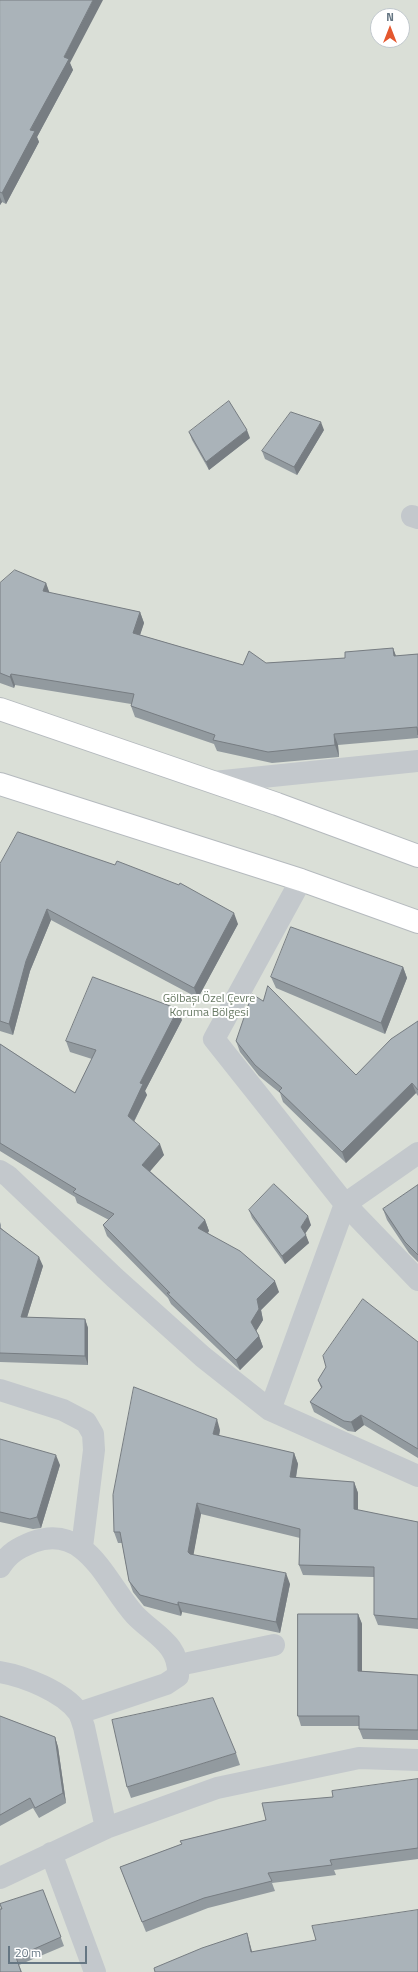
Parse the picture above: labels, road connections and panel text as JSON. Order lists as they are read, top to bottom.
{
  "parks": ["Gölbaşı Özel Çevre Koruma Bölgesi"],
  "scale_bar": "20 m",
  "north": "top"
}
